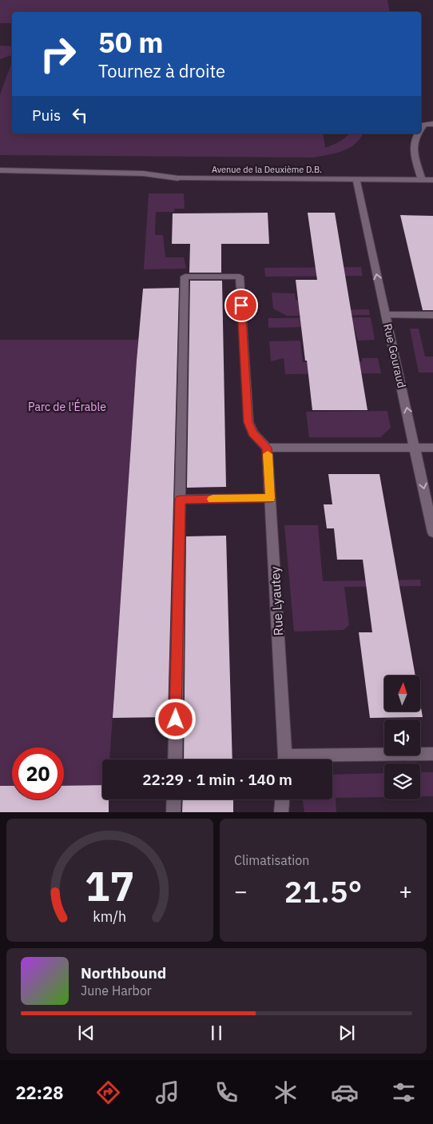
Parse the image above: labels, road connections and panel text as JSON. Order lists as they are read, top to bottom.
{
  "streets": {
    "street": ["Avenue de la Deuxième D.B.", "Rue Gouraud", "Rue Lyautey"]
  },
  "crossings": [
    ["Avenue de la Deuxième D.B.", "Rue Gouraud"]
  ],
  "parks": ["Parc de l'Érable"],
  "north": "top",
  "page": {
    "turn": ["50 m", "Tournez à droite"],
    "then": "Puis",
    "limit": "20",
    "trip": "22:29 · 1 min · 140 m",
    "tile": "Climatisation",
    "heat": ["−", "21.5°", "+"],
    "song": ["Northbound", "June Harbor"],
    "tabs": "22:28",
    "gauge": ["17", "km/h"]
  }
}
